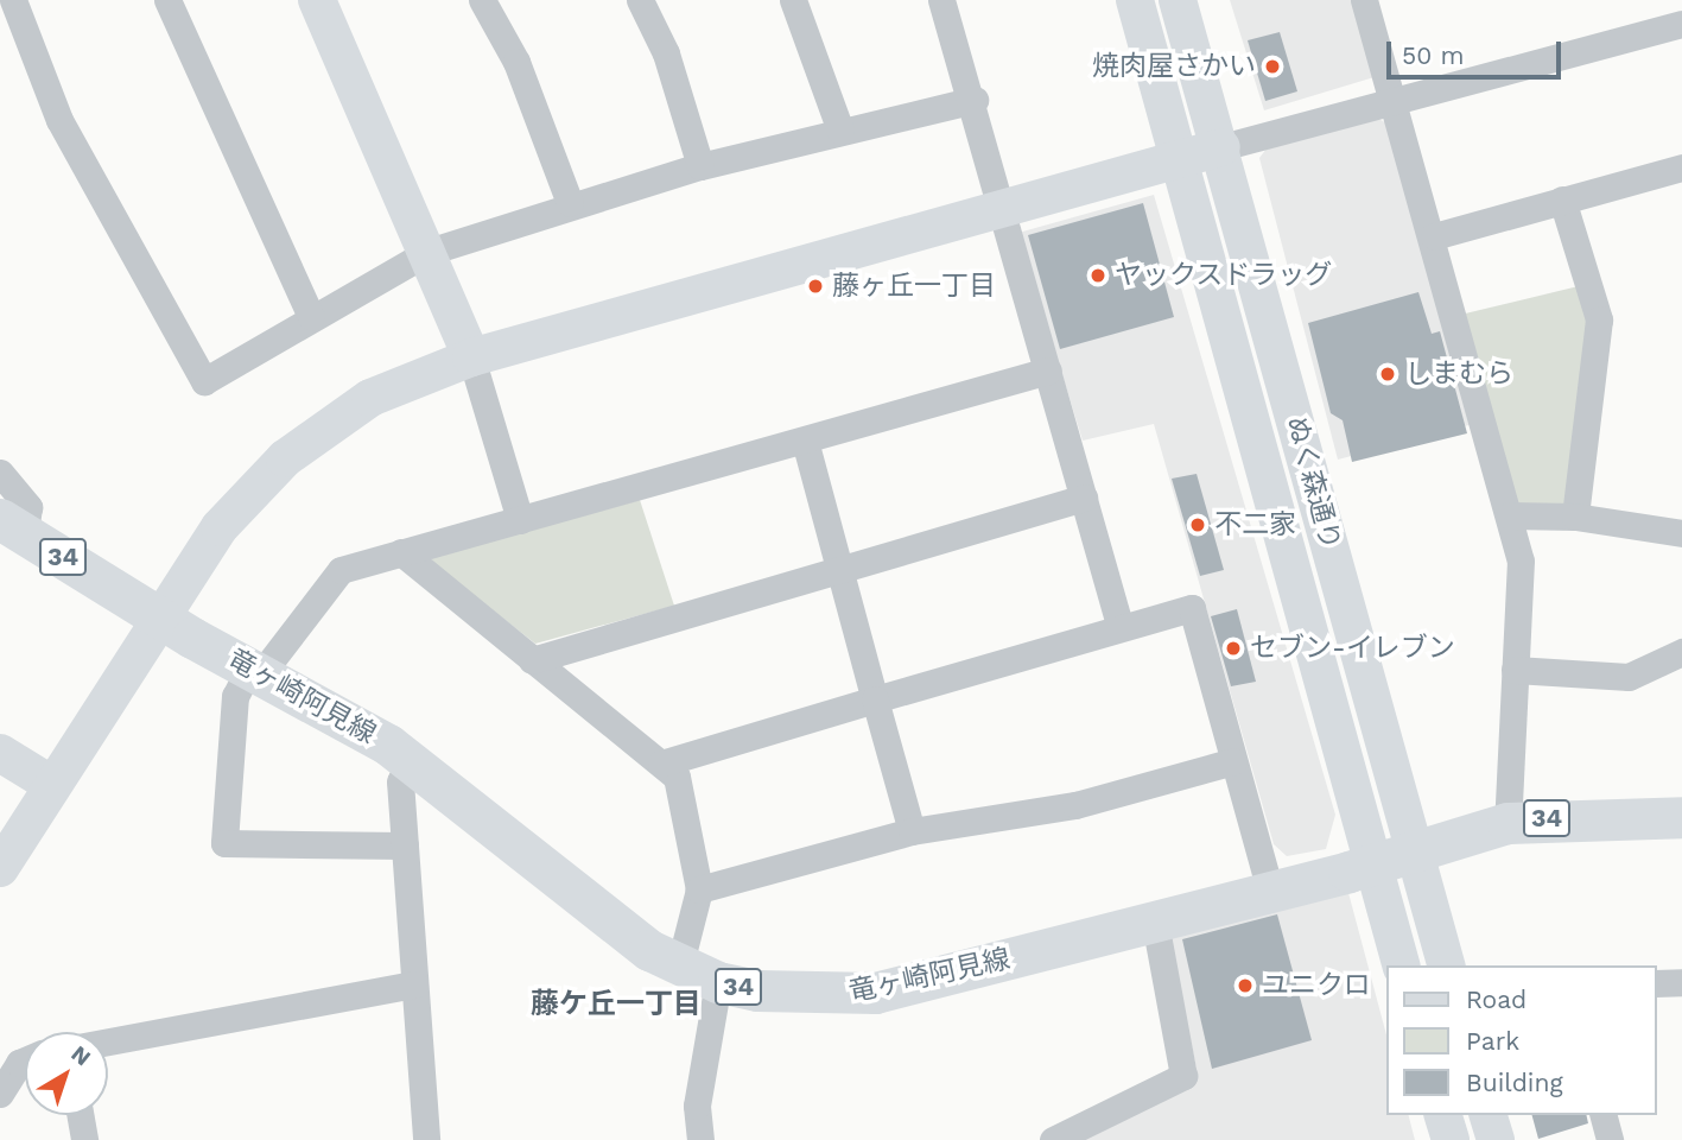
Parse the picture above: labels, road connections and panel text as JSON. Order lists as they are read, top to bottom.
{
  "streets": {
    "main road": ["ぬく森通り", "34", "竜ヶ崎阿見線"]
  },
  "crossings": [
    ["ぬく森通り", "竜ヶ崎阿見線"]
  ],
  "districts": ["藤ケ丘一丁目"],
  "places": [
    "焼肉屋さかい",
    "ヤックスドラッグ",
    "藤ヶ丘一丁目",
    "しまむら",
    "不二家",
    "セブン-イレブン",
    "ユニクロ"
  ],
  "legend": ["Road", "Park", "Building"],
  "scale_bar": "50 m",
  "north": "top right"
}
